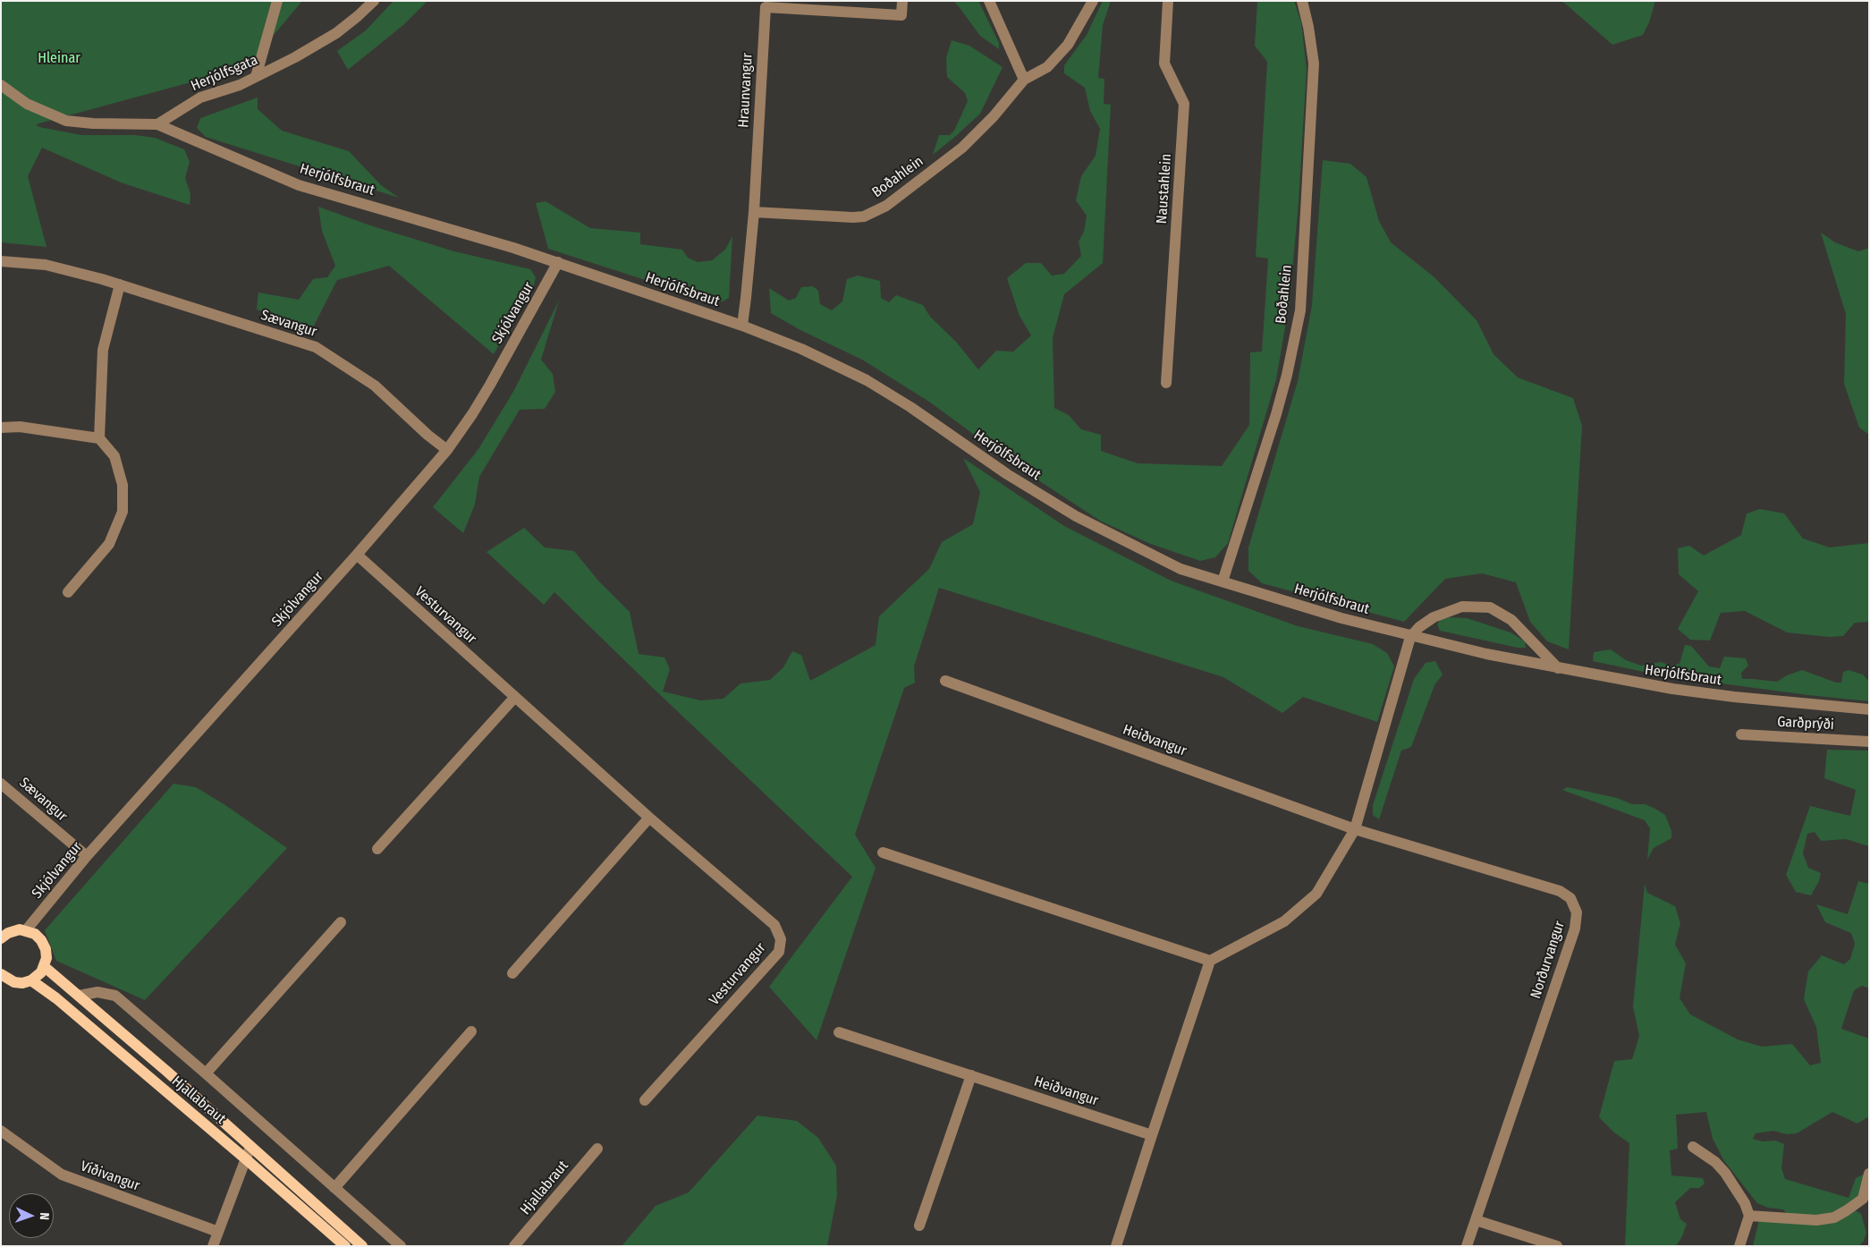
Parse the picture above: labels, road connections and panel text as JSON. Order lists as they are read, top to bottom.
{
  "streets": {
    "main road": ["Hjallabraut"],
    "street": [
      "Herjólfsgata",
      "Hraunvangur",
      "Boðahlein",
      "Herjólfsbraut",
      "Naustahlein",
      "Skjólvangur",
      "Sævangur",
      "Vesturvangur",
      "Garðprýði",
      "Heiðvangur",
      "Norðurvangur",
      "Víðivangur"
    ]
  },
  "crossings": [
    ["Herjólfsgata", "Herjólfsbraut"],
    ["Hraunvangur", "Boðahlein"],
    ["Hraunvangur", "Herjólfsbraut"],
    ["Boðahlein", "Herjólfsbraut"],
    ["Herjólfsbraut", "Skjólvangur"],
    ["Skjólvangur", "Sævangur"],
    ["Skjólvangur", "Vesturvangur"],
    ["Heiðvangur", "Norðurvangur"]
  ],
  "parks": ["Hleinar"],
  "north": "right"
}
